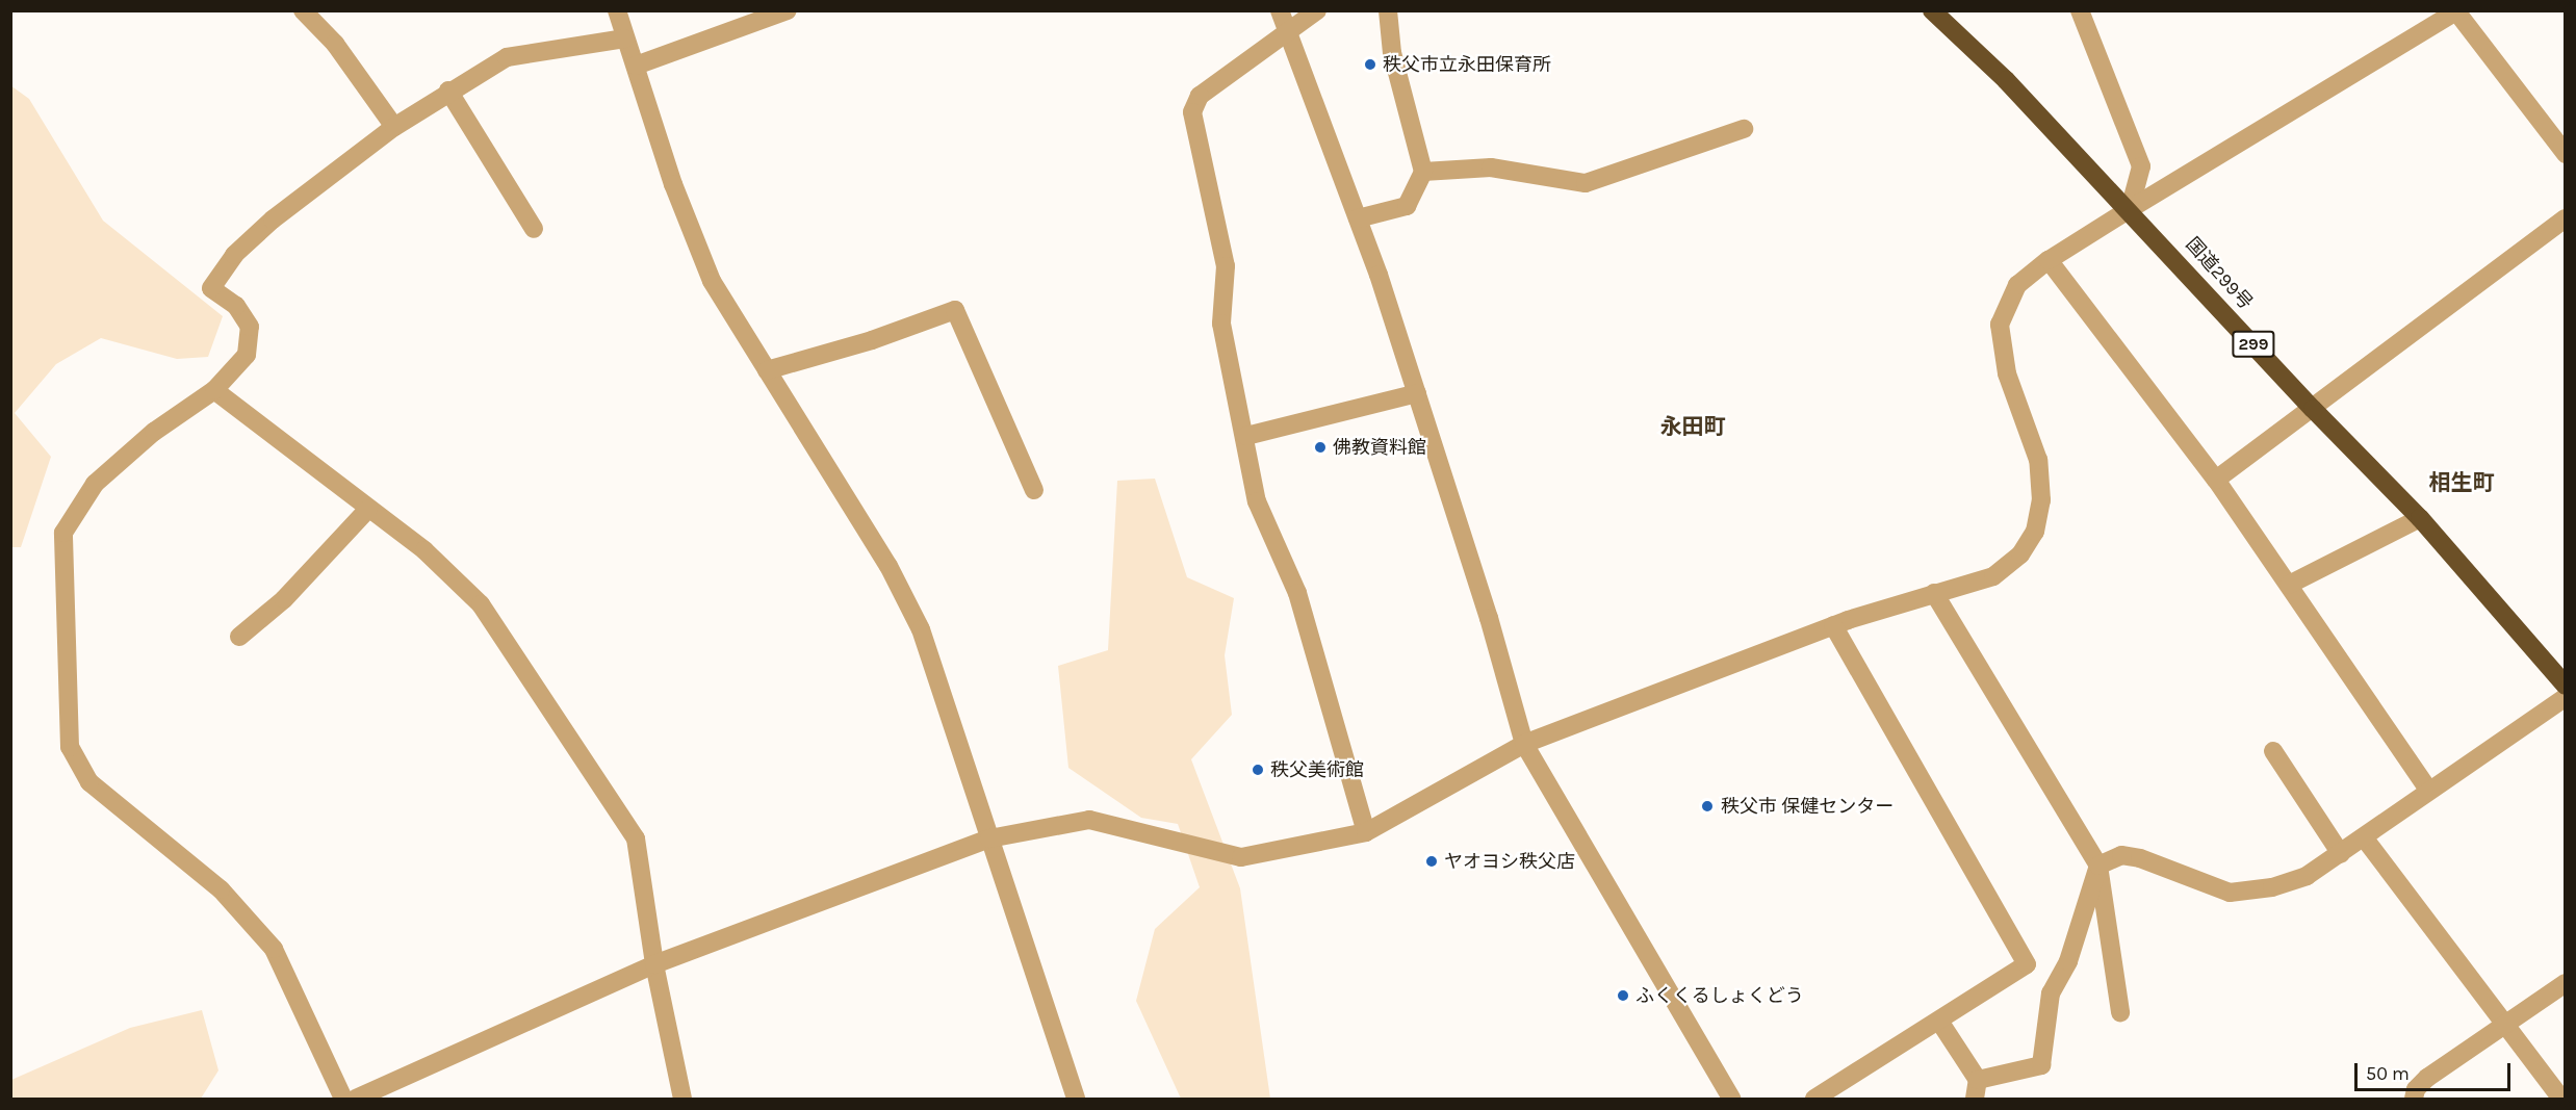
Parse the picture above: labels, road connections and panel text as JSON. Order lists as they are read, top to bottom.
{
  "streets": {
    "highway": ["国道299号", "299"]
  },
  "districts": ["永田町", "相生町"],
  "places": [
    "秩父市立永田保育所",
    "佛教資料館",
    "秩父美術館",
    "秩父市 保健センター",
    "ヤオヨシ秩父店",
    "ふくくるしょくどう"
  ],
  "scale_bar": "50 m"
}
